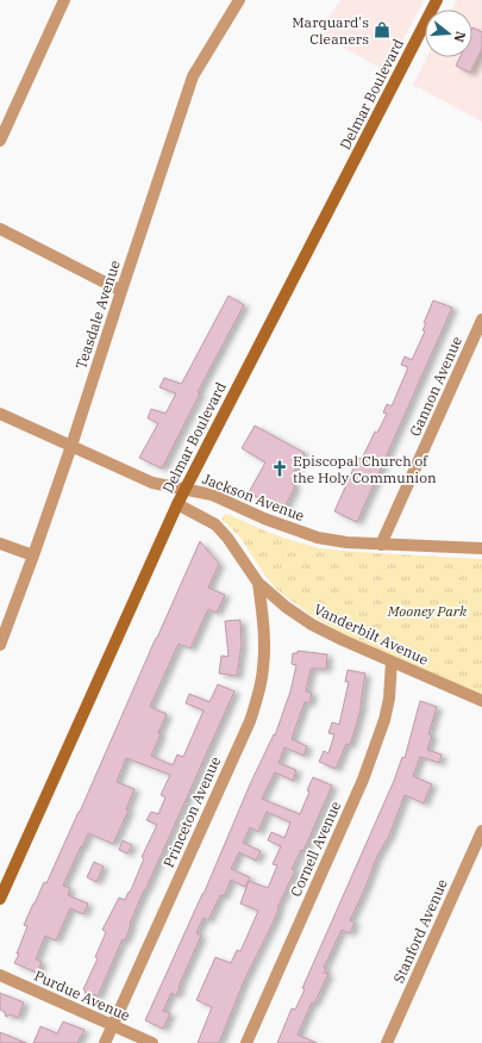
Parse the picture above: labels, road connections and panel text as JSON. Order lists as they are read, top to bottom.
{
  "streets": {
    "main road": ["Delmar Boulevard"],
    "street": [
      "Teasdale Avenue",
      "Gannon Avenue",
      "Jackson Avenue",
      "Vanderbilt Avenue",
      "Princeton Avenue",
      "Cornell Avenue",
      "Stanford Avenue",
      "Purdue Avenue"
    ]
  },
  "crossings": [
    ["Delmar Boulevard", "Jackson Avenue"],
    ["Delmar Boulevard", "Vanderbilt Avenue"],
    ["Teasdale Avenue", "Jackson Avenue"],
    ["Gannon Avenue", "Jackson Avenue"],
    ["Vanderbilt Avenue", "Princeton Avenue"],
    ["Vanderbilt Avenue", "Cornell Avenue"],
    ["Princeton Avenue", "Purdue Avenue"]
  ],
  "parks": ["Mooney Park"],
  "places": {
    "shop": ["Marquard's Cleaners"],
    "church": ["Episcopal Church of the Holy Communion"]
  },
  "north": "right"
}
